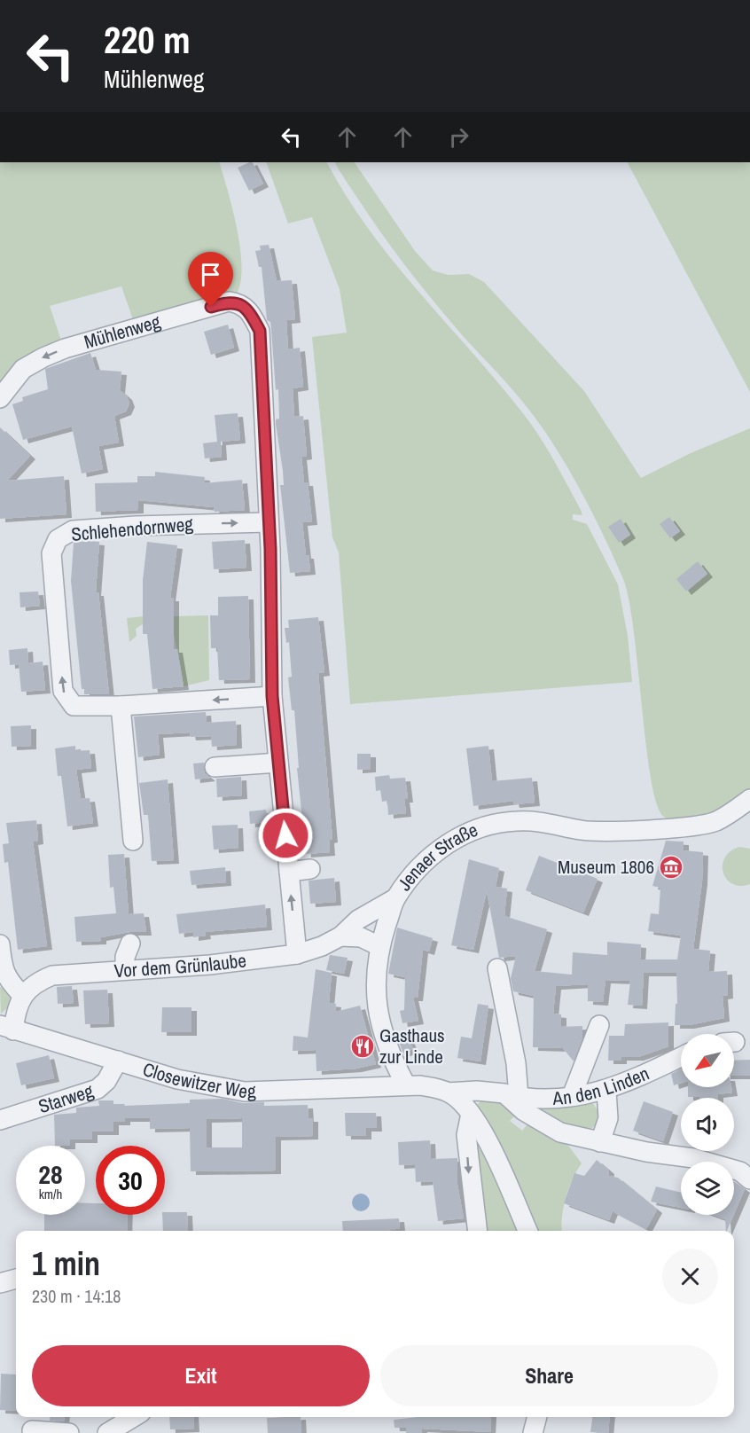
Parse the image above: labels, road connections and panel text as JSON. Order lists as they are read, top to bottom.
{
  "streets": {
    "street": [
      "Mühlenweg",
      "Schlehendornweg",
      "Jenaer Straße",
      "Vor dem Grünlaube",
      "Closewitzer Weg",
      "An den Linden",
      "Starweg"
    ]
  },
  "crossings": [
    ["Mühlenweg", "Schlehendornweg"],
    ["Mühlenweg", "Vor dem Grünlaube"],
    ["Jenaer Straße", "Vor dem Grünlaube"],
    ["Jenaer Straße", "Closewitzer Weg"],
    ["Closewitzer Weg", "Starweg"]
  ],
  "places": {
    "museum": ["Museum 1806"],
    "restaurant": ["Gasthaus zur Linde"]
  },
  "north": "bottom left",
  "page": {
    "turn": ["220 m", "Mühlenweg"],
    "speed": "28 km/h",
    "limit": "30",
    "heading": ["1 min", "230 m · 14:18"],
    "buttons": ["Exit", "Share"]
  }
}
